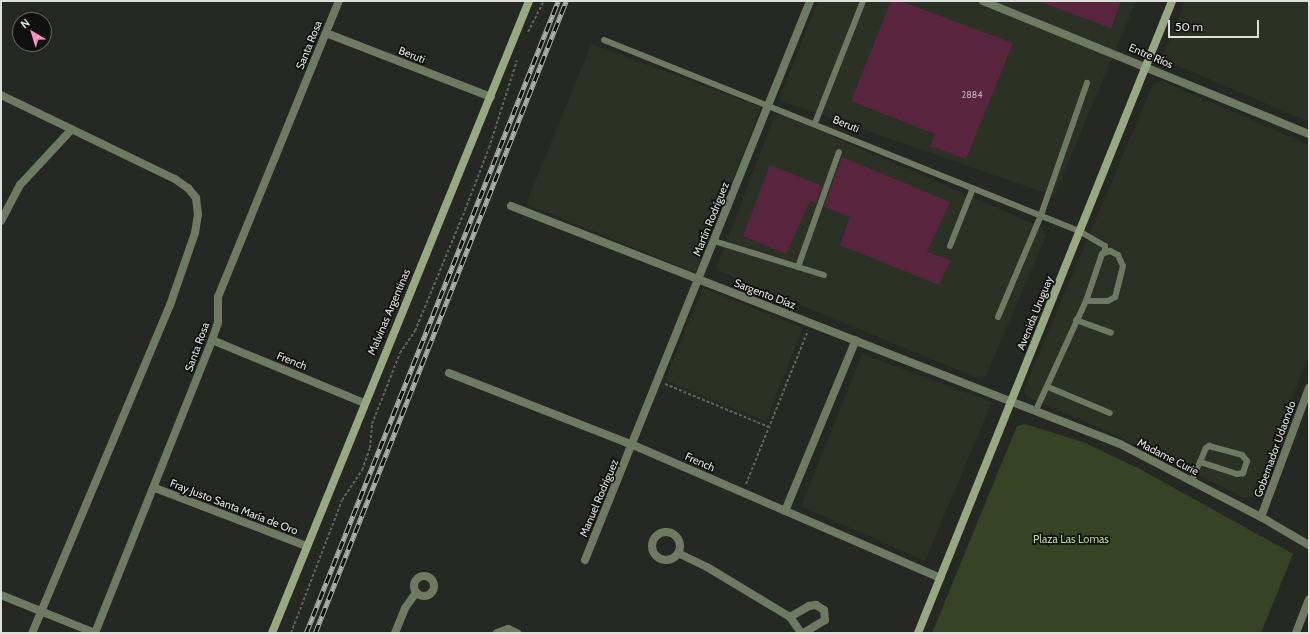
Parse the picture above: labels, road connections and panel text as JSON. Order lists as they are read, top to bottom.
{
  "streets": {
    "main road": ["Malvinas Argentinas", "Avenida Uruguay"],
    "street": [
      "Santa Rosa",
      "Beruti",
      "Entre Ríos",
      "Martín Rodríguez",
      "Sargento Díaz",
      "French",
      "Gobernador Udaondo",
      "Madame Curie",
      "Manuel Rodríguez",
      "Fray Justo Santa María de Oro"
    ]
  },
  "crossings": [
    ["Santa Rosa", "Beruti"],
    ["Santa Rosa", "French"],
    ["Santa Rosa", "Fray Justo Santa María de Oro"],
    ["Beruti", "Martín Rodríguez"],
    ["Beruti", "Malvinas Argentinas"],
    ["Beruti", "Avenida Uruguay"],
    ["Entre Ríos", "Avenida Uruguay"],
    ["Martín Rodríguez", "Sargento Díaz"],
    ["Martín Rodríguez", "French"],
    ["Martín Rodríguez", "Manuel Rodríguez"],
    ["Sargento Díaz", "Avenida Uruguay"],
    ["Sargento Díaz", "Madame Curie"],
    ["Malvinas Argentinas", "French"],
    ["Malvinas Argentinas", "Fray Justo Santa María de Oro"],
    ["Avenida Uruguay", "French"],
    ["Avenida Uruguay", "Madame Curie"],
    ["French", "Manuel Rodríguez"],
    ["Gobernador Udaondo", "Madame Curie"]
  ],
  "parks": ["Plaza Las Lomas"],
  "house_numbers": ["2884"],
  "scale_bar": "50 m",
  "north": "top left"
}
